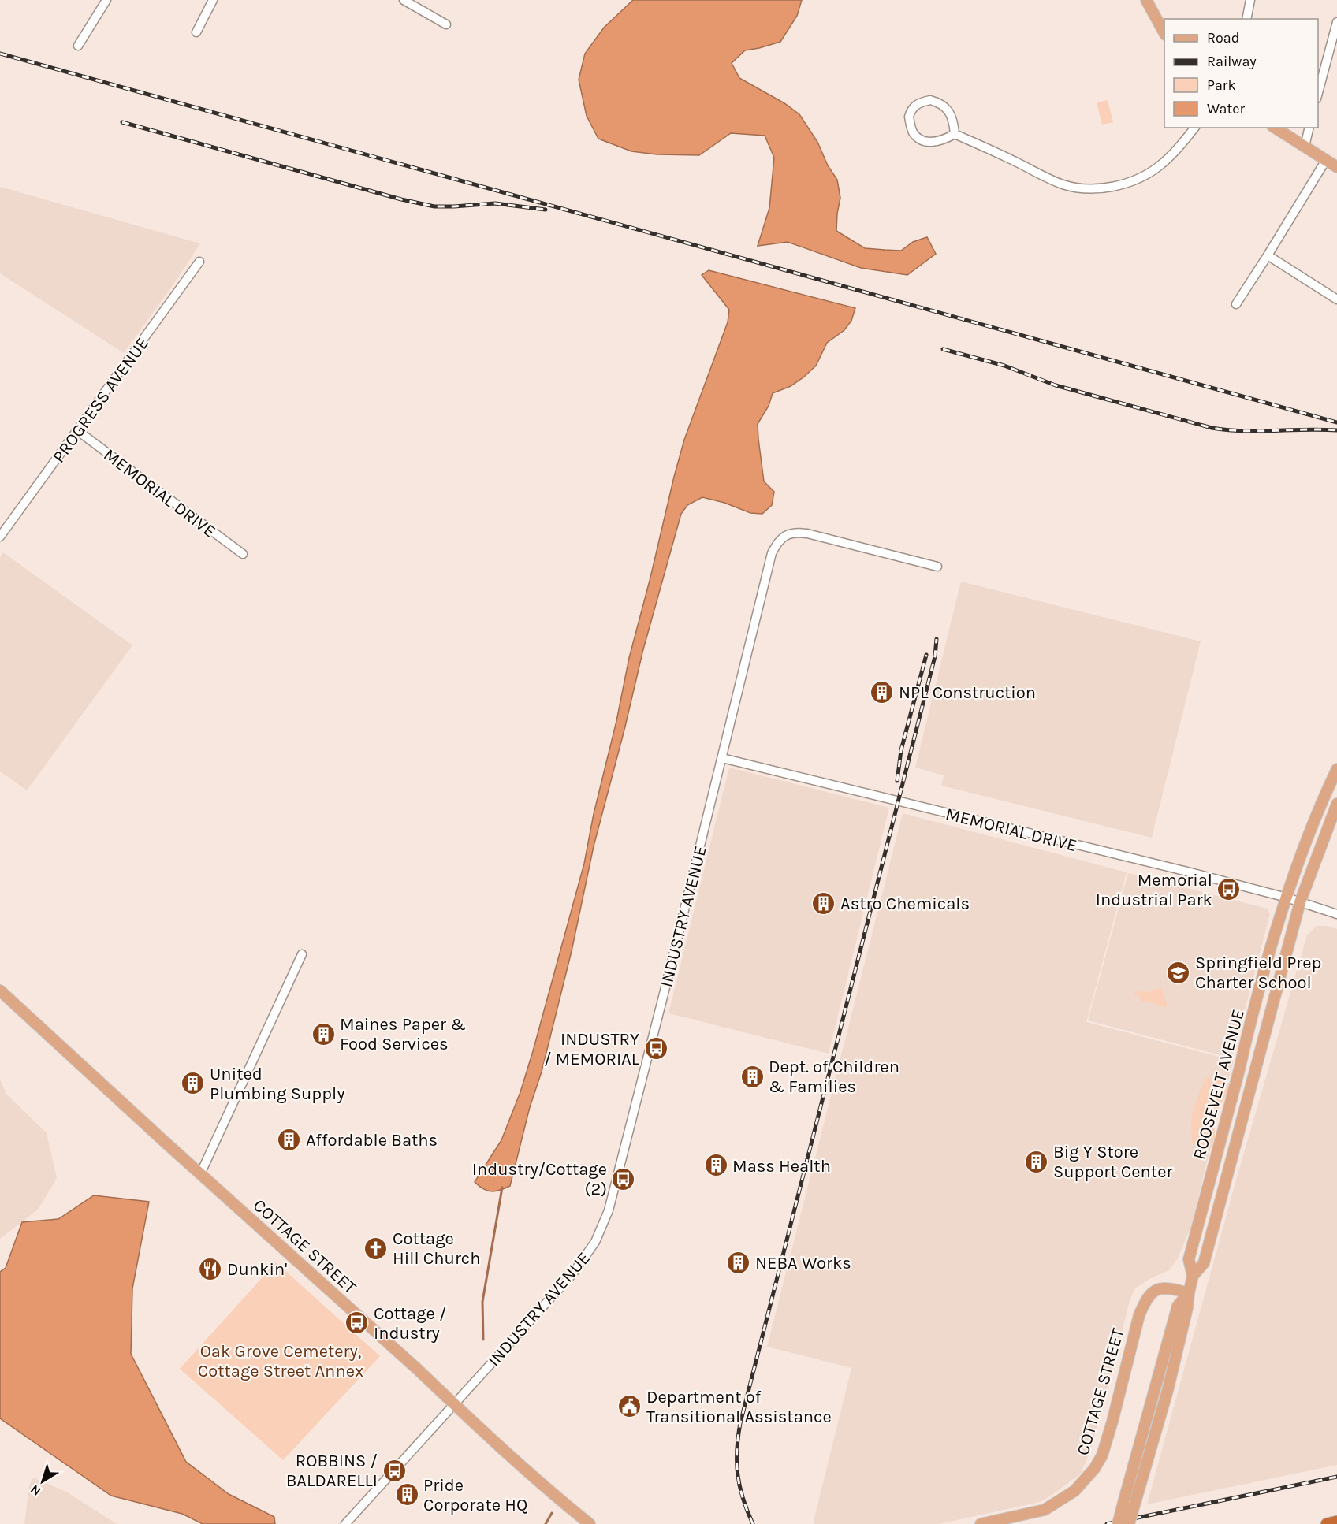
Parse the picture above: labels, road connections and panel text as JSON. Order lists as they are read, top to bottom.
{
  "streets": {
    "main road": ["ROOSEVELT AVENUE", "COTTAGE STREET"],
    "street": ["PROGRESS AVENUE", "MEMORIAL DRIVE", "INDUSTRY AVENUE"]
  },
  "crossings": [
    ["PROGRESS AVENUE", "MEMORIAL DRIVE"],
    ["MEMORIAL DRIVE", "INDUSTRY AVENUE"],
    ["MEMORIAL DRIVE", "ROOSEVELT AVENUE"],
    ["INDUSTRY AVENUE", "COTTAGE STREET"],
    ["ROOSEVELT AVENUE", "COTTAGE STREET"]
  ],
  "parks": ["Oak Grove Cemetery, Cottage Street Annex"],
  "places": {
    "building": [
      "NPL Construction",
      "Astro Chemicals",
      "Maines Paper & Food Services",
      "Dept. of Children & Families",
      "United Plumbing Supply",
      "Affordable Baths",
      "Big Y Store Support Center",
      "Mass Health",
      "NEBA Works",
      "Pride Corporate HQ"
    ],
    "bus stop": [
      "Memorial Industrial Park",
      "INDUSTRY / MEMORIAL",
      "Industry/Cottage (2)",
      "Cottage / Industry",
      "ROBBINS / BALDARELLI"
    ],
    "school or university": ["Springfield Prep Charter School"],
    "church": ["Cottage Hill Church"],
    "restaurant": ["Dunkin'"],
    "public building": ["Department of Transitional Assistance"]
  },
  "legend": [
    "Road",
    "Railway",
    "Park",
    "Water"
  ],
  "north": "bottom left"
}
